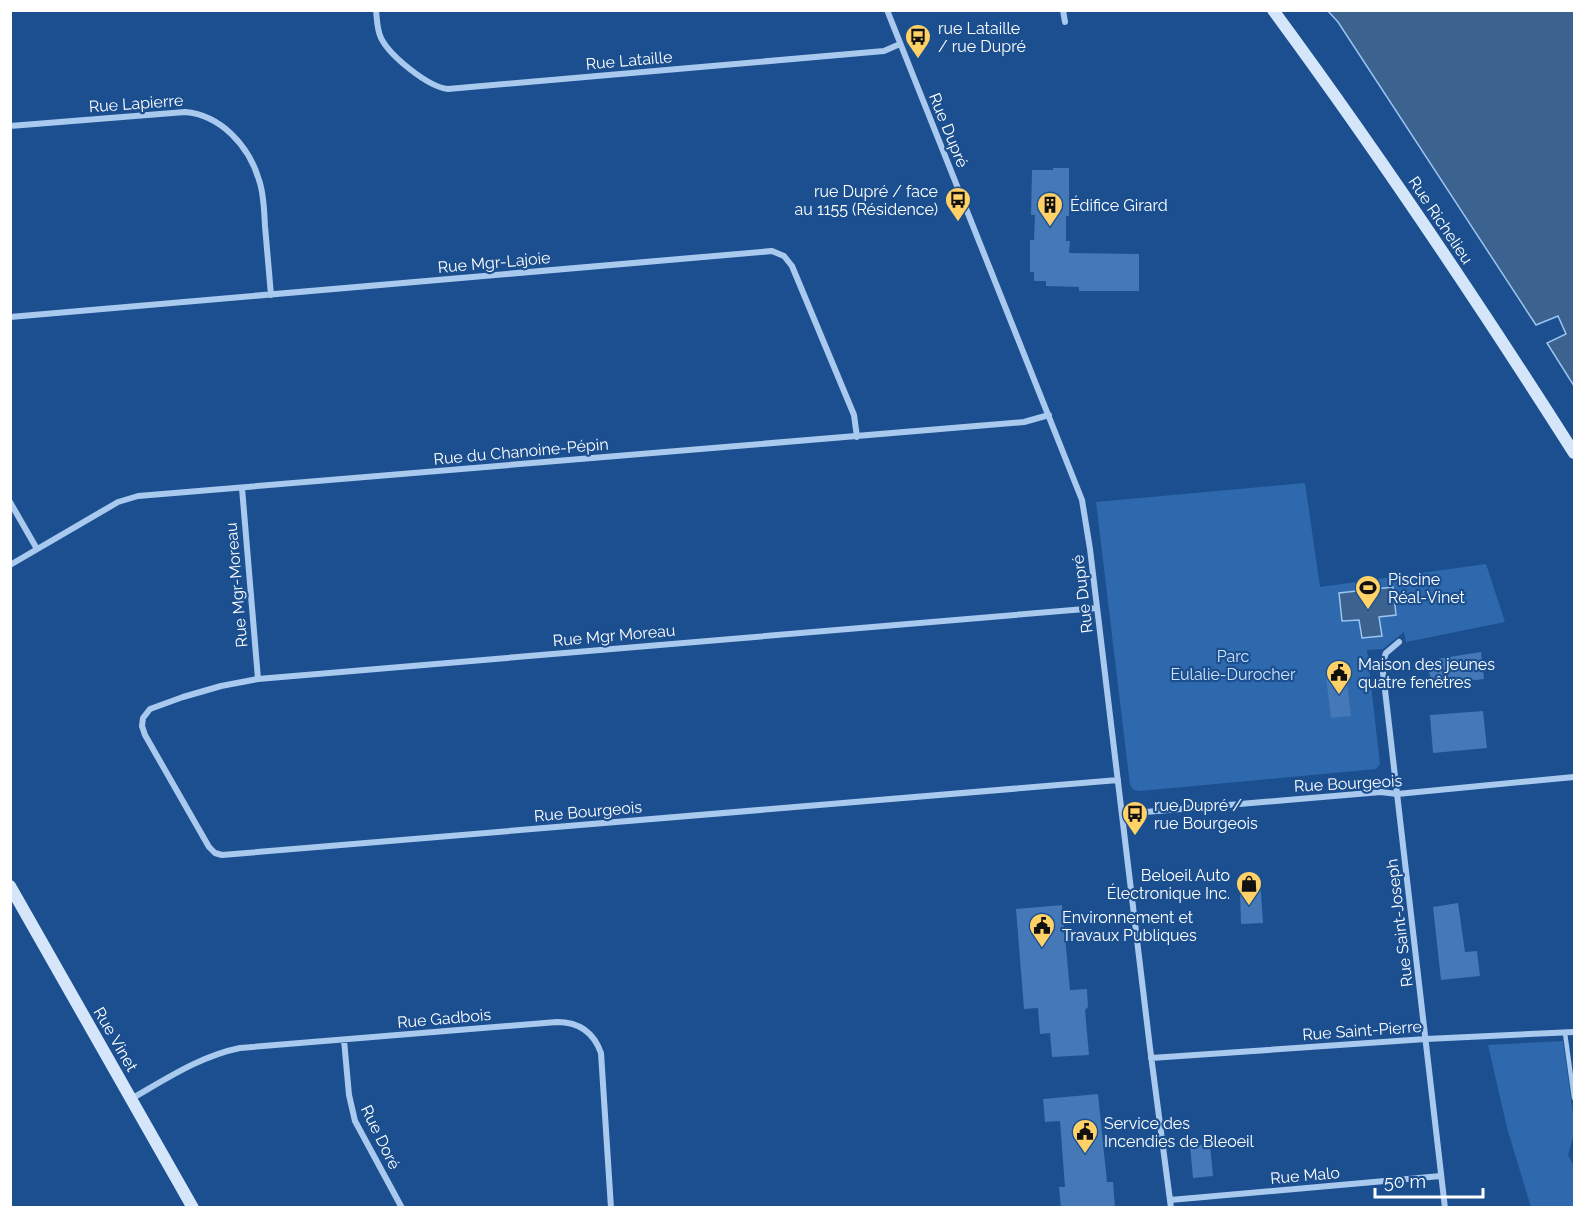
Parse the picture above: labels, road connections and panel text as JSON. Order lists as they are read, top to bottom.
{
  "streets": {
    "main road": ["Rue Richelieu", "Rue Vinet"],
    "street": [
      "Rue Lataille",
      "Rue Lapierre",
      "Rue Dupré",
      "Rue Mgr-Lajoie",
      "Rue du Chanoine-Pépin",
      "Rue Mgr-Moreau",
      "Rue Mgr Moreau",
      "Rue Bourgeois",
      "Rue Saint-Joseph",
      "Rue Gadbois",
      "Rue Saint-Pierre",
      "Rue Doré",
      "Rue Malo"
    ]
  },
  "crossings": [
    ["Rue Lataille", "Rue Dupré"],
    ["Rue Lapierre", "Rue Mgr-Lajoie"],
    ["Rue Dupré", "Rue du Chanoine-Pépin"],
    ["Rue Dupré", "Rue Mgr Moreau"],
    ["Rue Dupré", "Rue Bourgeois"],
    ["Rue Dupré", "Rue Saint-Pierre"],
    ["Rue Dupré", "Rue Malo"],
    ["Rue Mgr-Lajoie", "Rue du Chanoine-Pépin"],
    ["Rue du Chanoine-Pépin", "Rue Mgr-Moreau"],
    ["Rue Mgr-Moreau", "Rue Mgr Moreau"],
    ["Rue Mgr Moreau", "Rue Bourgeois"],
    ["Rue Bourgeois", "Rue Saint-Joseph"],
    ["Rue Saint-Joseph", "Rue Saint-Pierre"],
    ["Rue Saint-Joseph", "Rue Malo"],
    ["Rue Gadbois", "Rue Vinet"],
    ["Rue Gadbois", "Rue Doré"]
  ],
  "parks": ["Parc Eulalie-Durocher"],
  "places": {
    "bus stop": ["rue Lataille / rue Dupré", "rue Dupré / face au 1155 (Résidence)", "rue Dupré / rue Bourgeois"],
    "building": ["Édifice Girard"],
    "sports": ["Piscine Réal-Vinet"],
    "public building": ["Maison des jeunes quatre fenêtres", "Environnement et Travaux Publiques", "Service des Incendies de Bleoeil"],
    "shop": ["Beloeil Auto Électronique Inc."]
  },
  "scale_bar": "50 m"
}
